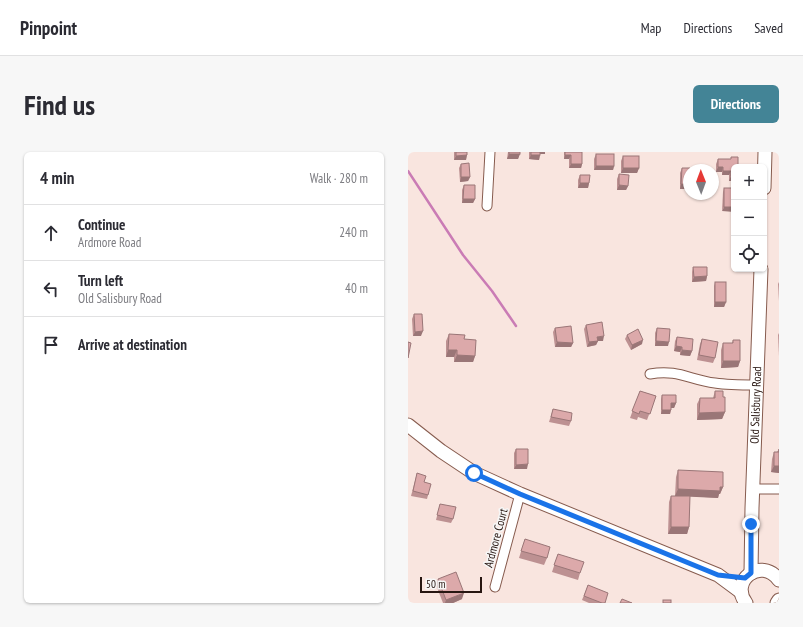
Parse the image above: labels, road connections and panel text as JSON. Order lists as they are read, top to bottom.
{
  "streets": {
    "main road": ["Old Salisbury Road"],
    "street": ["Ardmore Court"]
  },
  "scale_bar": "50 m",
  "north": "top",
  "page": {
    "header": "Pinpoint",
    "nav": ["Map", "Directions", "Saved"],
    "buttons": "Directions",
    "title": "Find us",
    "heading": ["4 min", "Walk · 280 m"],
    "map_buttons": ["+", "−"],
    "list": [
      ["Continue", "Ardmore Road", "240 m"],
      ["Turn left", "Old Salisbury Road", "40 m"],
      "Arrive at destination"
    ],
    "scale": "50 m"
  }
}
